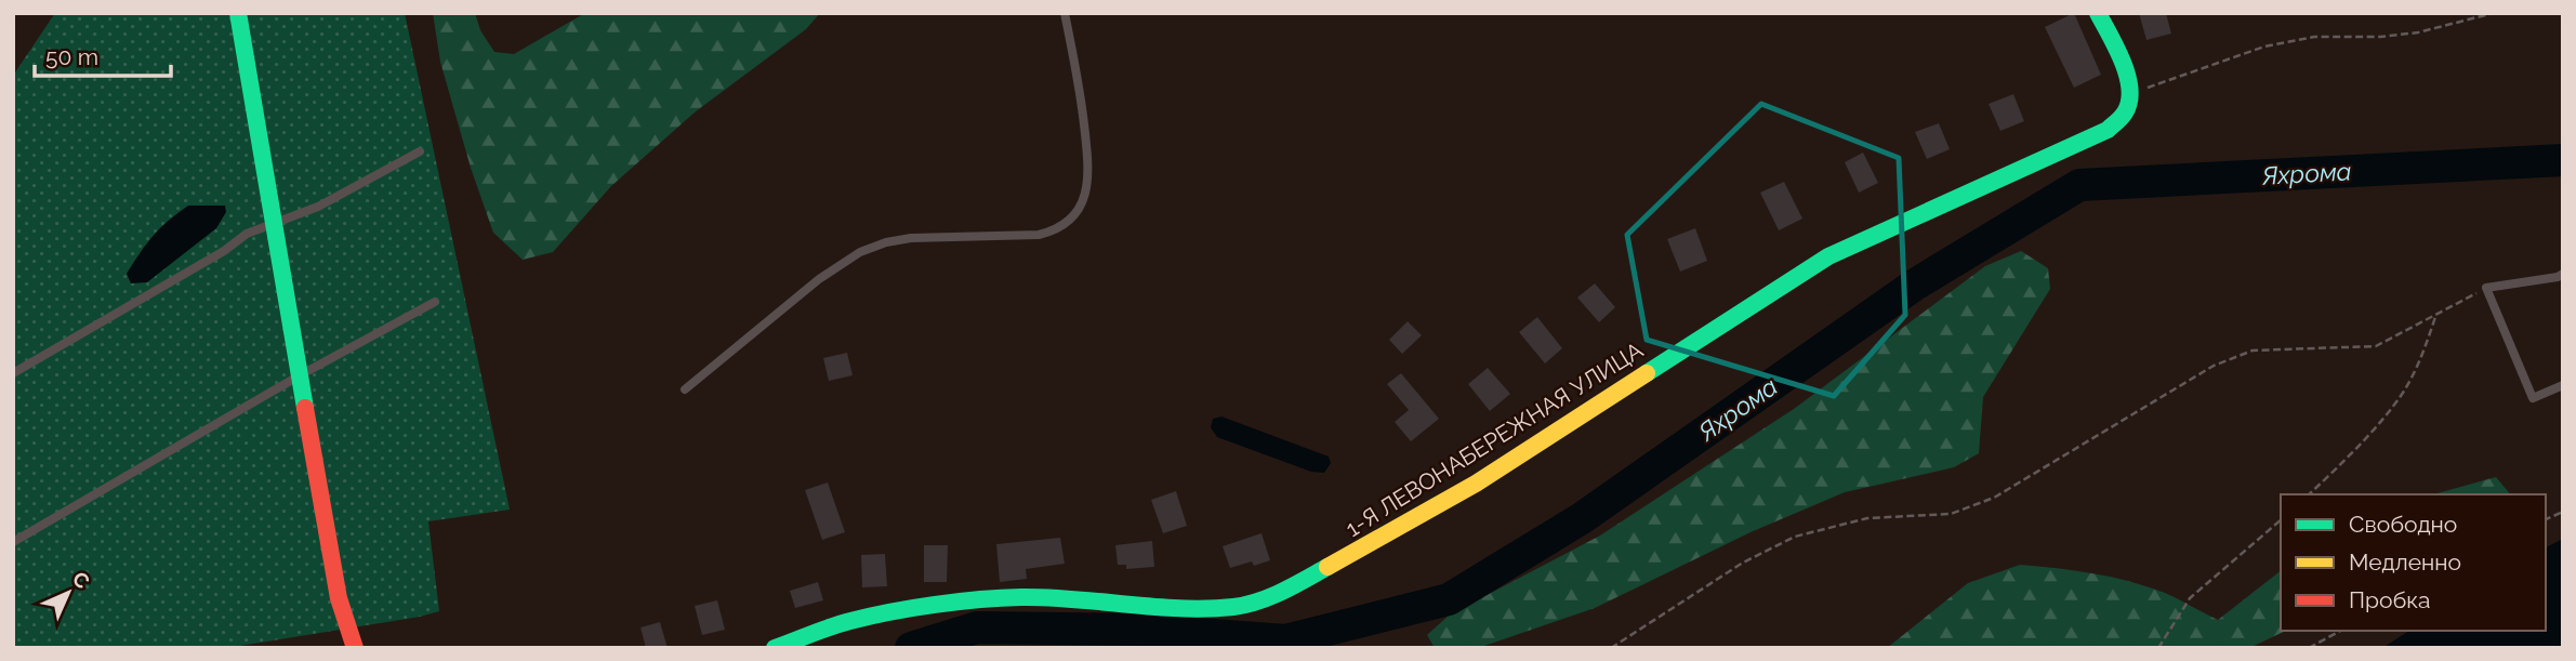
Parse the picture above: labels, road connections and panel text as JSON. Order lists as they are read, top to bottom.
{
  "streets": {
    "street": ["1-Я ЛЕВОНАБЕРЕЖНАЯ УЛИЦА"]
  },
  "water": ["Яхрома"],
  "legend": ["Свободно", "Медленно", "Пробка"],
  "scale_bar": "50 m",
  "north": "top right"
}
